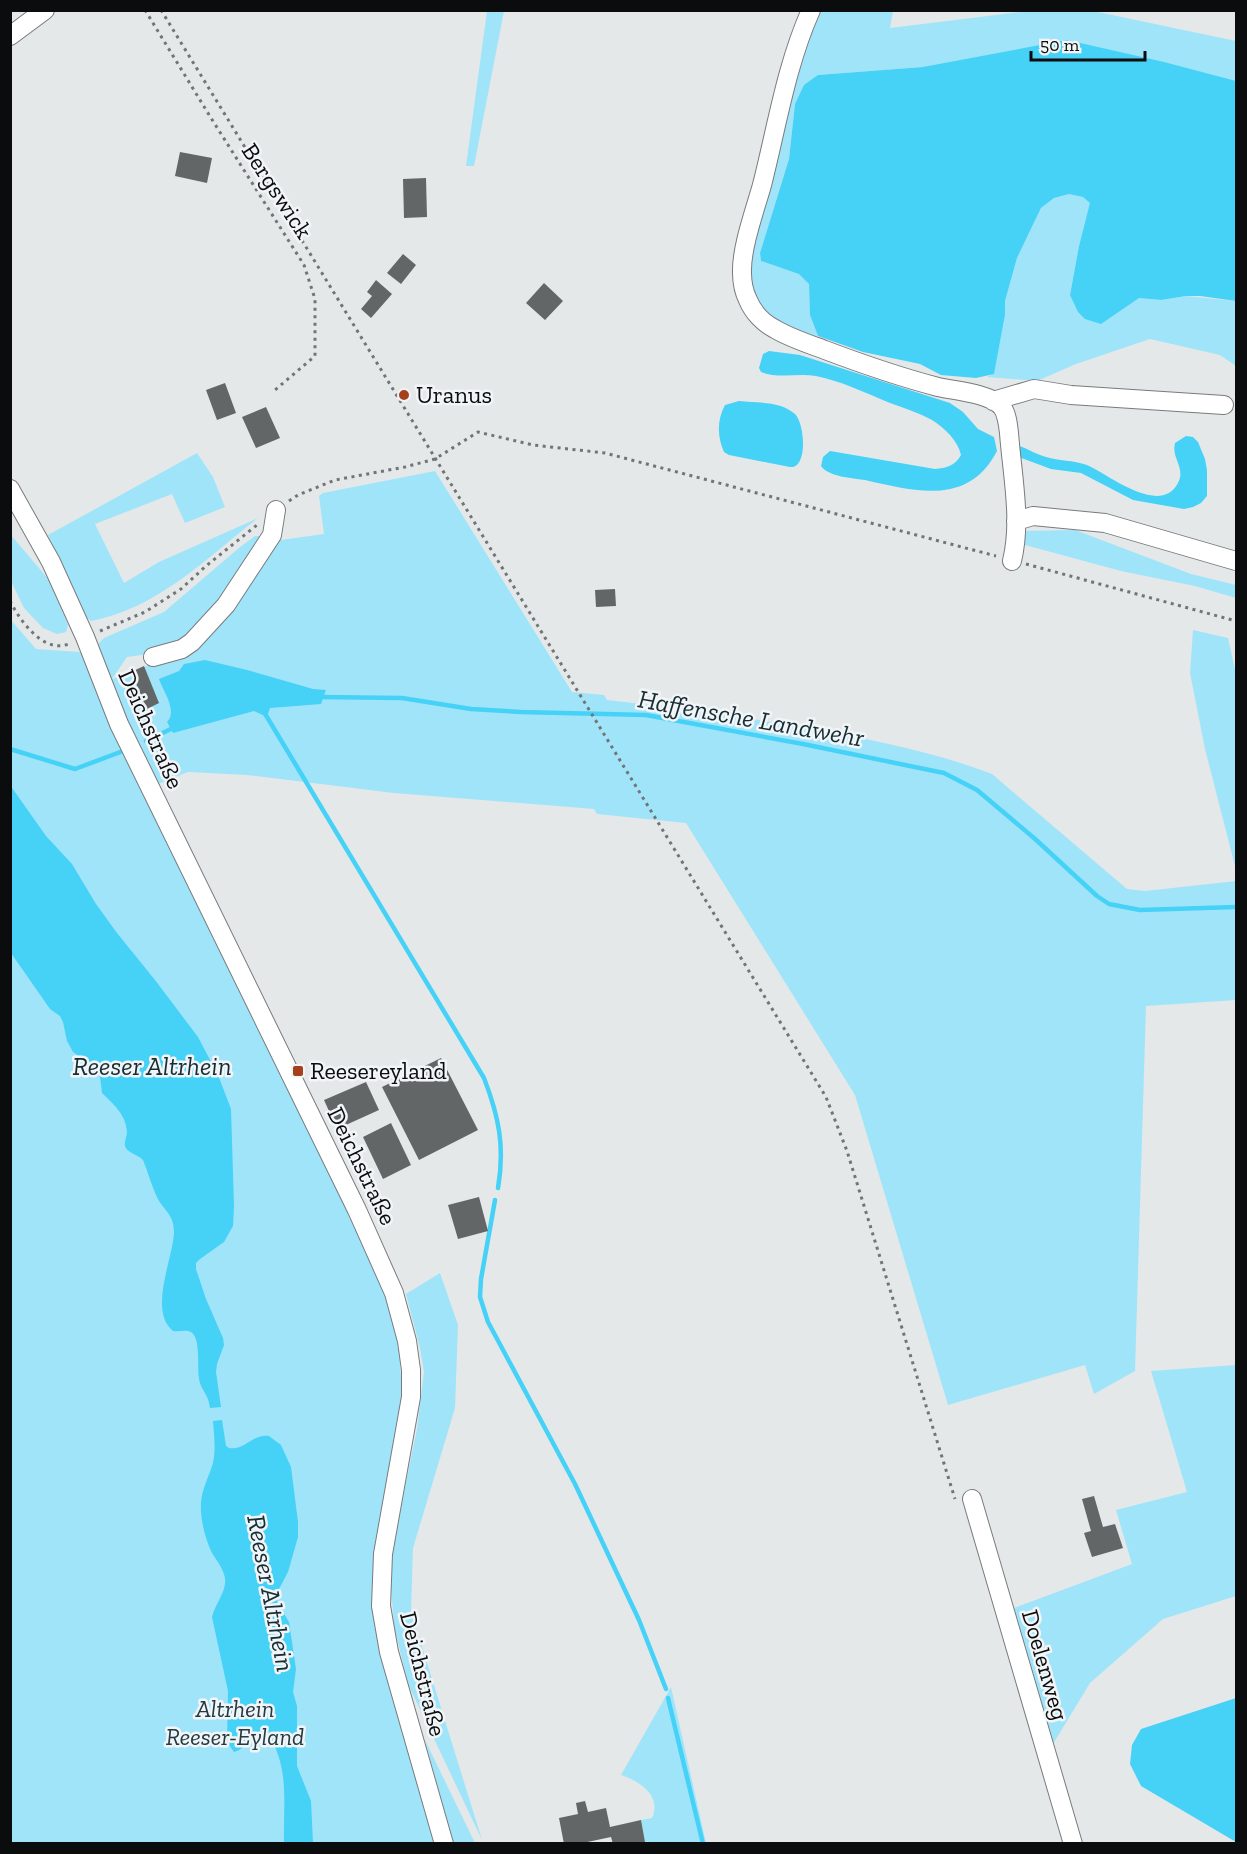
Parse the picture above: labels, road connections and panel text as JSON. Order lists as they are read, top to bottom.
{
  "streets": {
    "street": ["Deichstraße", "Doelenweg"],
    "path": ["Bergswick"]
  },
  "water": ["Haffensche Landwehr", "Reeser Altrhein"],
  "parks": ["Altrhein Reeser-Eyland"],
  "places": {
    "other": ["Uranus"],
    "transit": ["Reesereyland"]
  },
  "scale_bar": "50 m"
}
